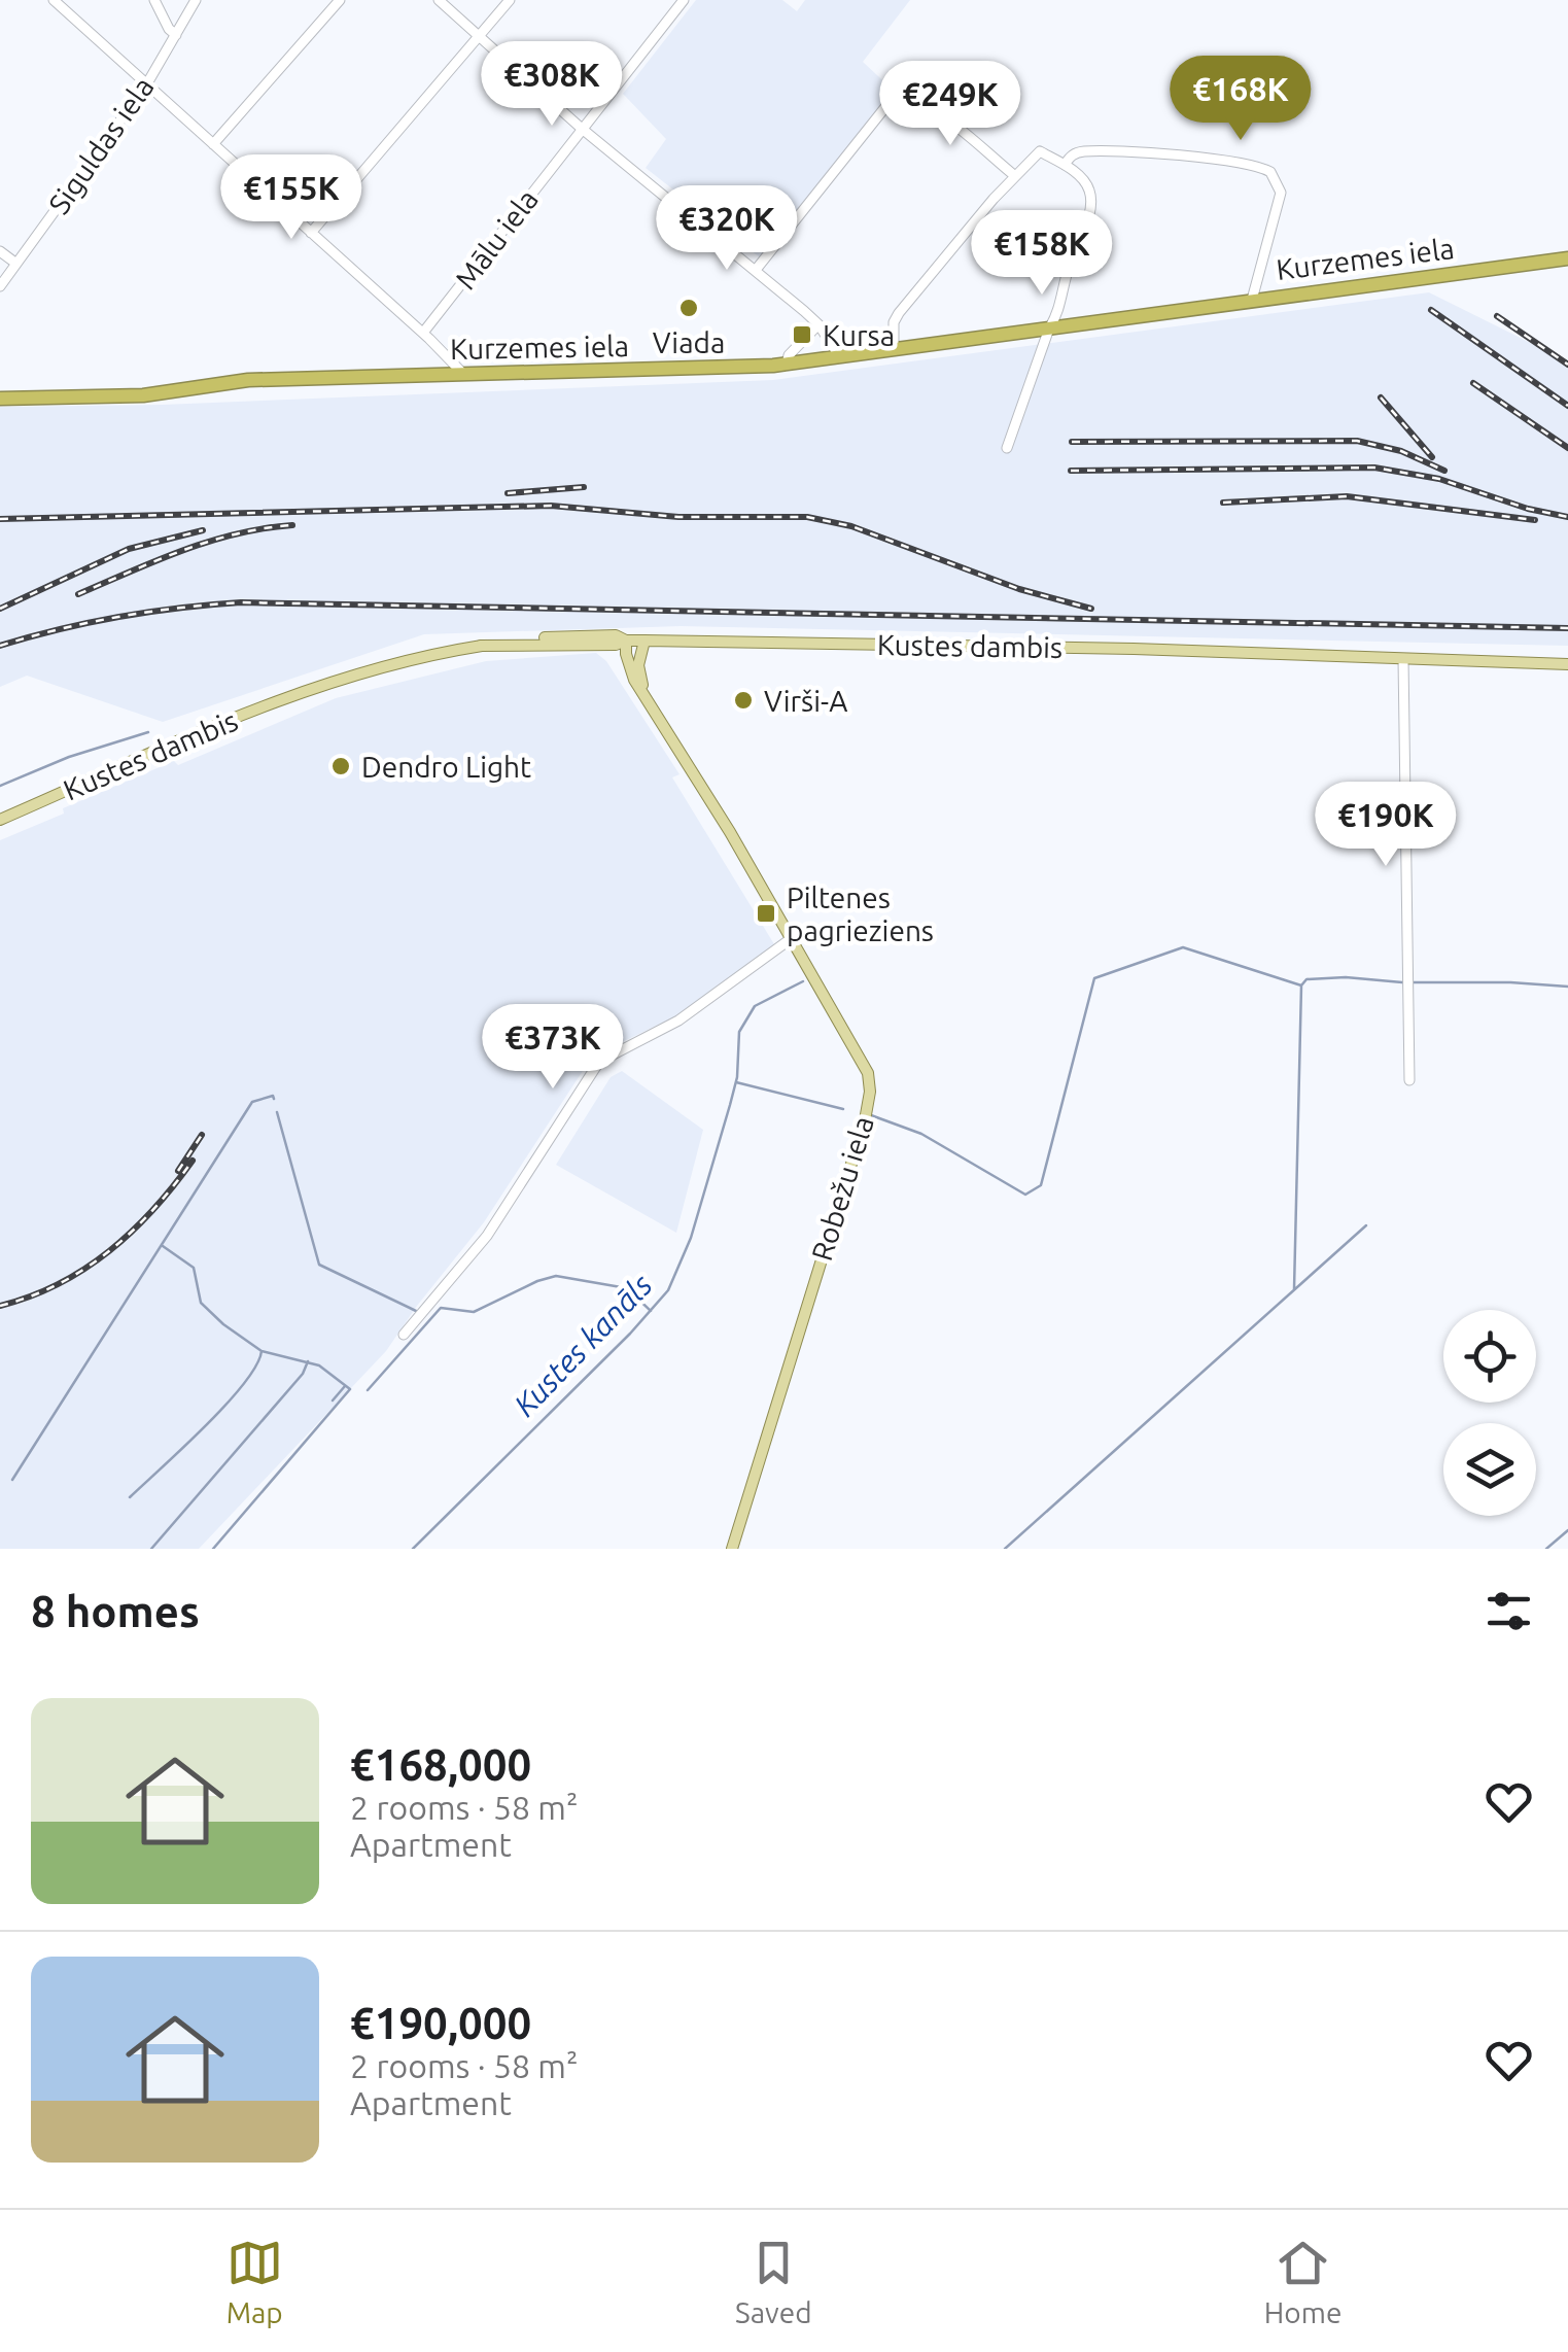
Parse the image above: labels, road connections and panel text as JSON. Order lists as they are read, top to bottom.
{
  "streets": {
    "highway": ["Kurzemes iela"],
    "main road": ["Kustes dambis", "Robežu iela"],
    "street": ["Siguldas iela", "Mālu iela"]
  },
  "crossings": [
    ["Kustes dambis", "Robežu iela"]
  ],
  "water": ["Kustes kanāls"],
  "places": {
    "other": ["Viada", "Virši-A", "Dendro Light"],
    "transit": ["Kursa", "Piltenes pagrieziens"]
  },
  "page": {
    "price": [
      "€308K",
      "€168K",
      "€249K",
      "€155K",
      "€320K",
      "€158K",
      "€190K",
      "€373K"
    ],
    "heading": "8 homes",
    "list": [
      {
        "name": "€168,000",
        "note": "2 rooms · 58 m² · Apartment"
      },
      {
        "name": "€190,000",
        "note": "2 rooms · 58 m² · Apartment"
      }
    ],
    "tabs": ["Map", "Saved", "Home"]
  }
}
